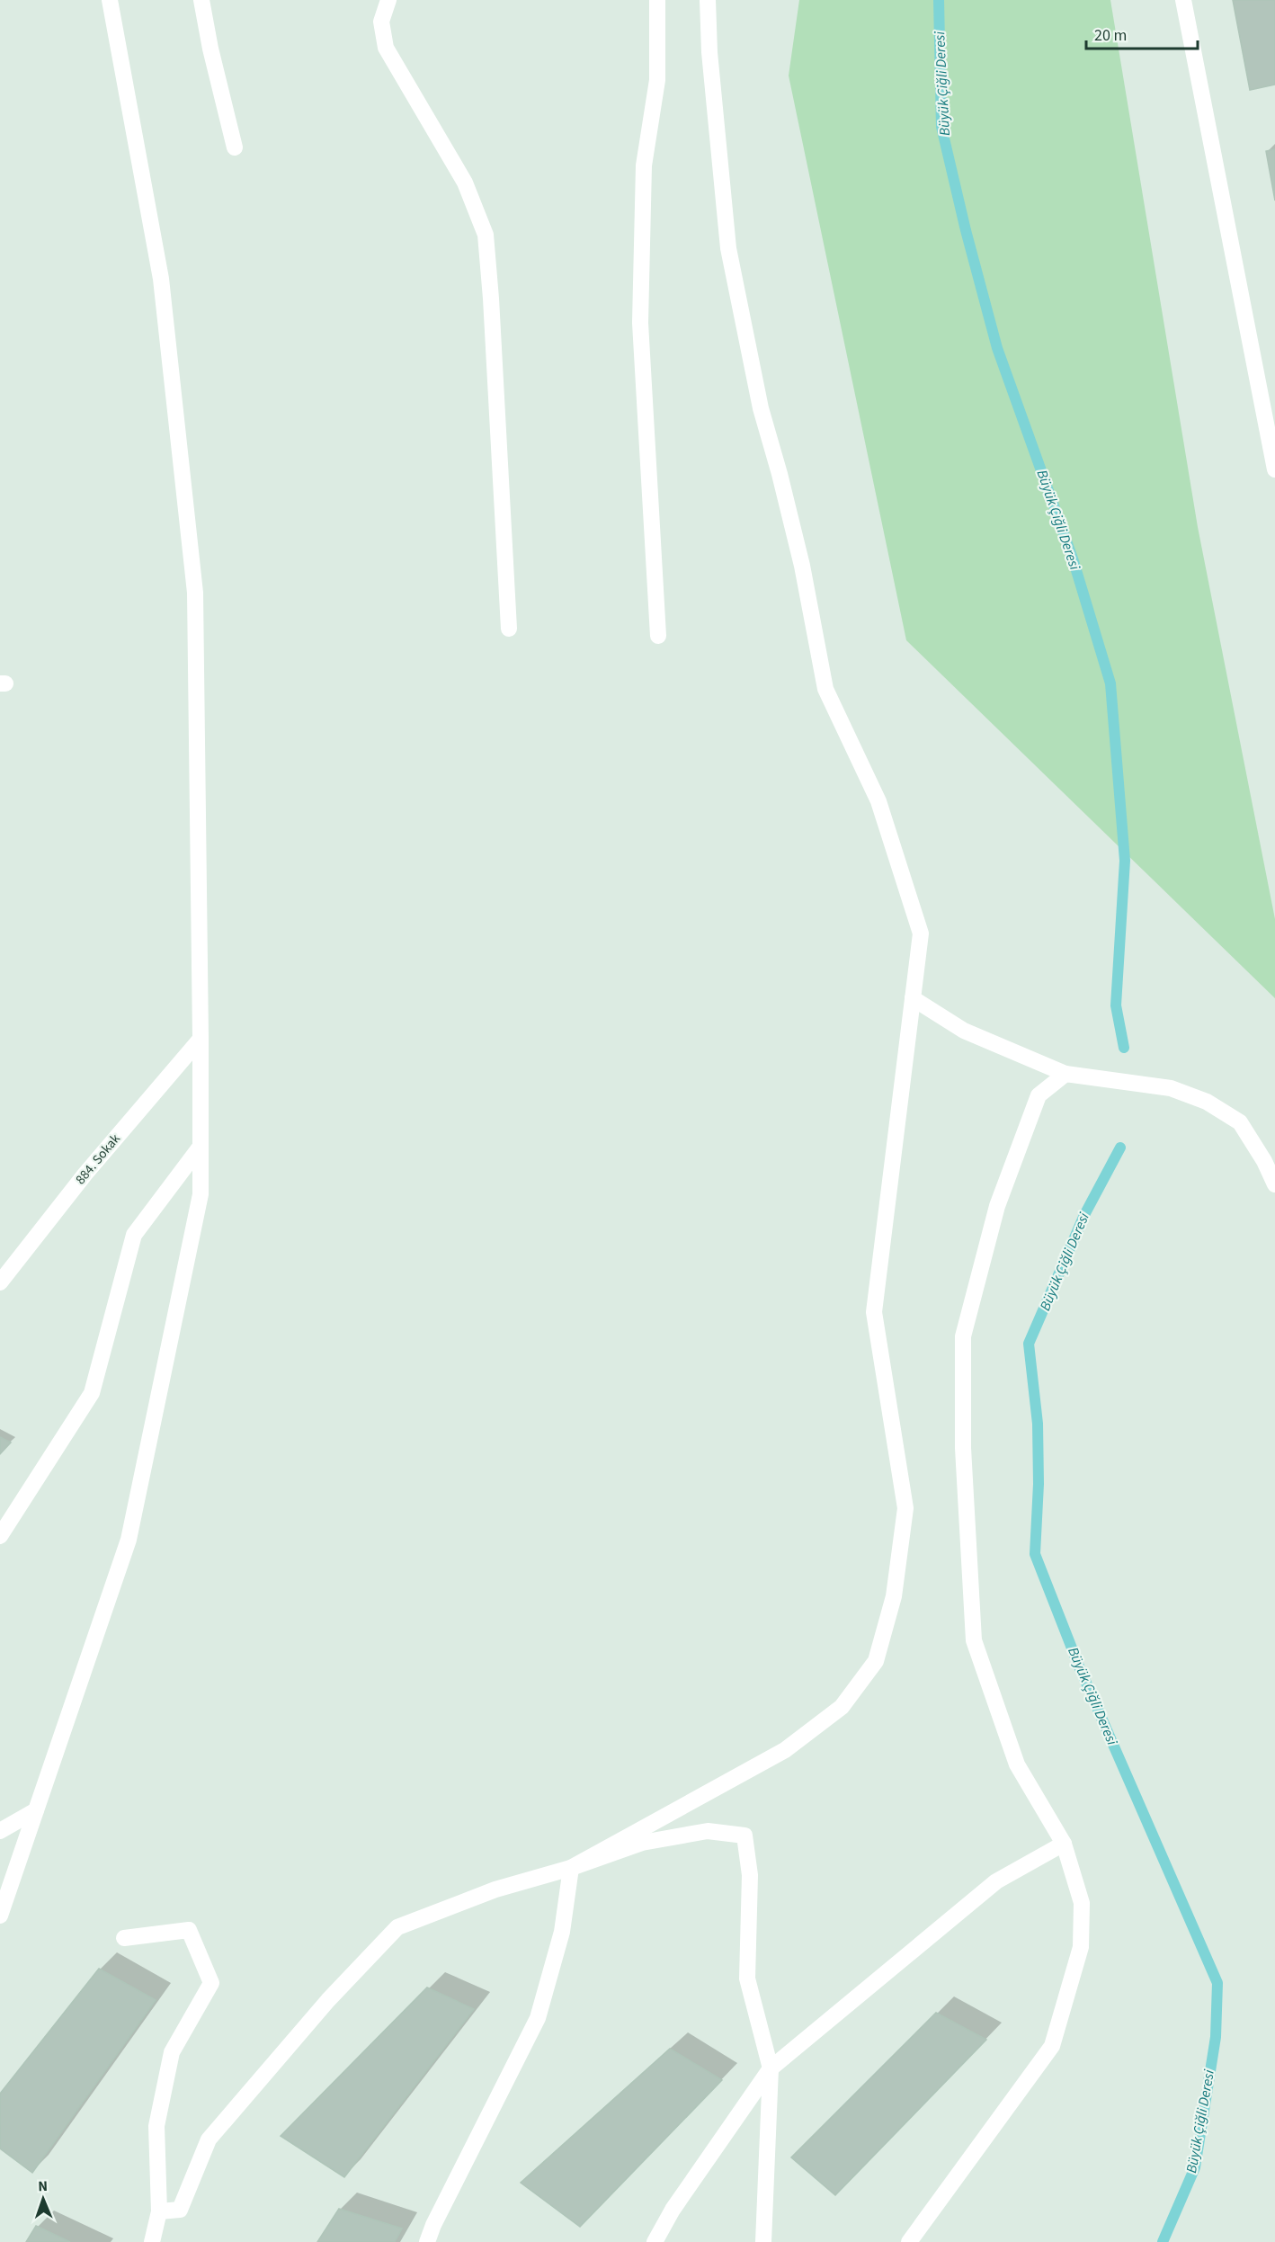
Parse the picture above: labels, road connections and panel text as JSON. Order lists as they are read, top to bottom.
{
  "streets": {
    "street": ["884. Sokak"]
  },
  "water": ["Büyük Çiğli Deresi"],
  "scale_bar": "20 m",
  "north": "top"
}
